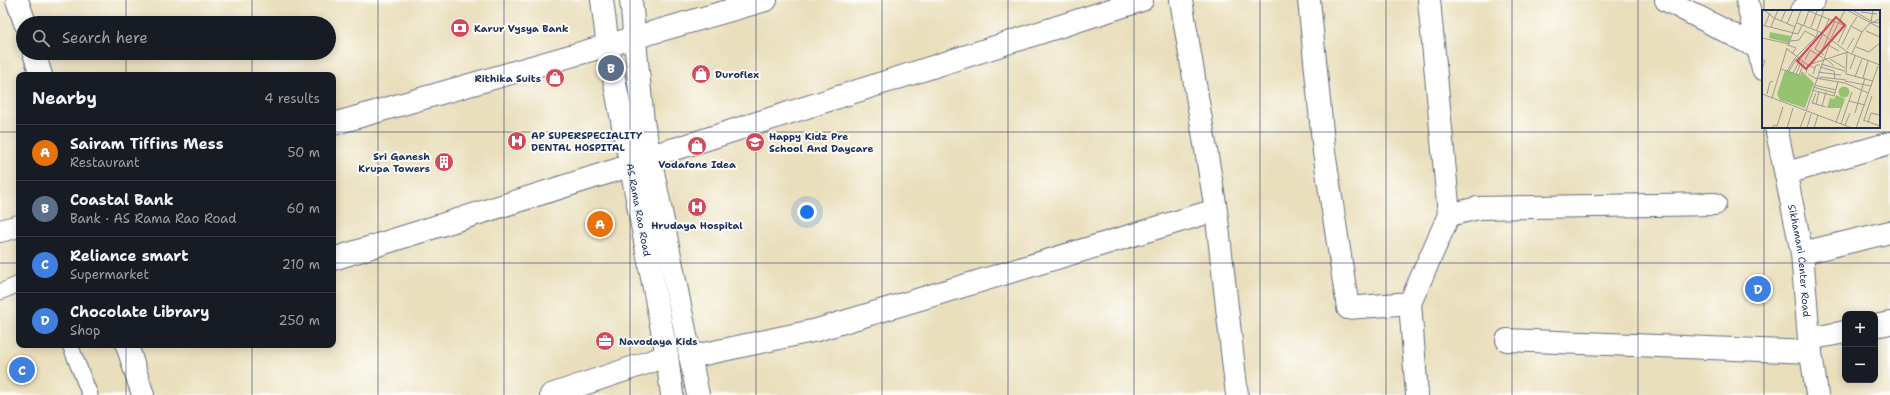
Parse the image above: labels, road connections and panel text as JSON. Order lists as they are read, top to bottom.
{
  "streets": {
    "street": ["AS Rama Rao Road", "Sikhamani Center Road"]
  },
  "places": {
    "bank": ["Karur Vysya Bank"],
    "shop": ["Duroflex", "Rithika Suits", "Vodafone Idea"],
    "hospital": ["AP SUPERSPECIALITY DENTAL HOSPITAL", "Hrudaya Hospital"],
    "school or university": ["Happy Kidz Pre School And Daycare"],
    "building": ["Sri Ganesh Krupa Towers"],
    "office": ["Navodaya Kids"]
  },
  "page": {
    "search": "Search here",
    "pins": [
      "B",
      "A",
      "D",
      "C"
    ],
    "heading": ["Nearby", "4 results"],
    "list": [
      {
        "mark": "A",
        "name": "Sairam Tiffins Mess",
        "note": "Restaurant",
        "value": "50 m"
      },
      {
        "mark": "B",
        "name": "Coastal Bank",
        "note": "Bank · AS Rama Rao Road",
        "value": "60 m"
      },
      {
        "mark": "C",
        "name": "Reliance smart",
        "note": "Supermarket",
        "value": "210 m"
      },
      {
        "mark": "D",
        "name": "Chocolate Library",
        "note": "Shop",
        "value": "250 m"
      }
    ],
    "map_buttons": ["+", "−"]
  }
}
